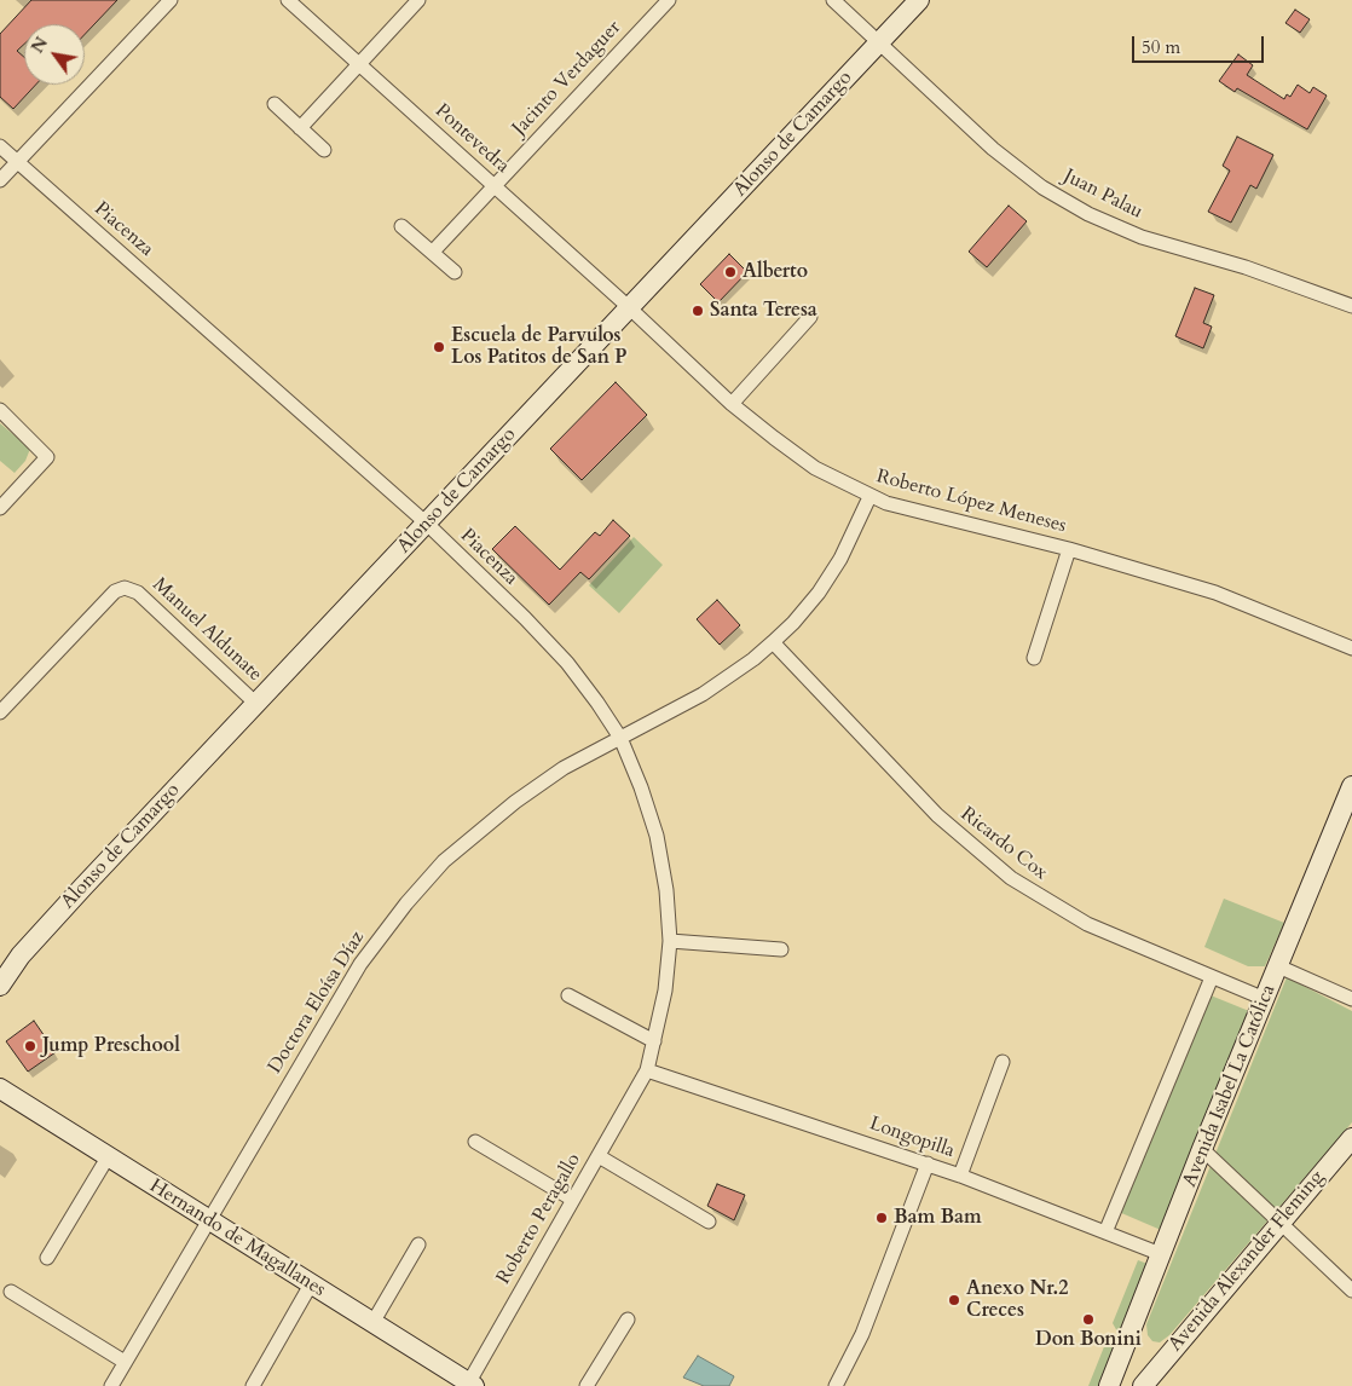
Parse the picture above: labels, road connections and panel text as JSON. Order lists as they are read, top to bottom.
{
  "streets": {
    "street": [
      "Jacinto Verdaguer",
      "Alonso de Camargo",
      "Pontevedra",
      "Juan Palau",
      "Piacenza",
      "Roberto López Meneses",
      "Manuel Aldunate",
      "Ricardo Cox",
      "Doctora Eloísa Díaz",
      "Avenida Isabel La Católica",
      "Longopilla",
      "Roberto Peragallo",
      "Hernando de Magallanes",
      "Avenida Alexander Fleming"
    ]
  },
  "crossings": [
    ["Jacinto Verdaguer", "Pontevedra"],
    ["Alonso de Camargo", "Pontevedra"],
    ["Alonso de Camargo", "Juan Palau"],
    ["Alonso de Camargo", "Piacenza"],
    ["Alonso de Camargo", "Roberto López Meneses"],
    ["Alonso de Camargo", "Manuel Aldunate"],
    ["Pontevedra", "Roberto López Meneses"],
    ["Piacenza", "Doctora Eloísa Díaz"],
    ["Piacenza", "Longopilla"],
    ["Piacenza", "Roberto Peragallo"],
    ["Roberto López Meneses", "Doctora Eloísa Díaz"],
    ["Ricardo Cox", "Doctora Eloísa Díaz"],
    ["Ricardo Cox", "Avenida Isabel La Católica"],
    ["Doctora Eloísa Díaz", "Hernando de Magallanes"],
    ["Avenida Isabel La Católica", "Longopilla"],
    ["Longopilla", "Roberto Peragallo"],
    ["Roberto Peragallo", "Hernando de Magallanes"]
  ],
  "places": [
    "Alberto",
    "Santa Teresa",
    "Escuela de Parvulos Los Patitos de San P",
    "Jump Preschool",
    "Bam Bam",
    "Anexo Nr.2 Creces",
    "Don Bonini"
  ],
  "scale_bar": "50 m",
  "north": "top left"
}
